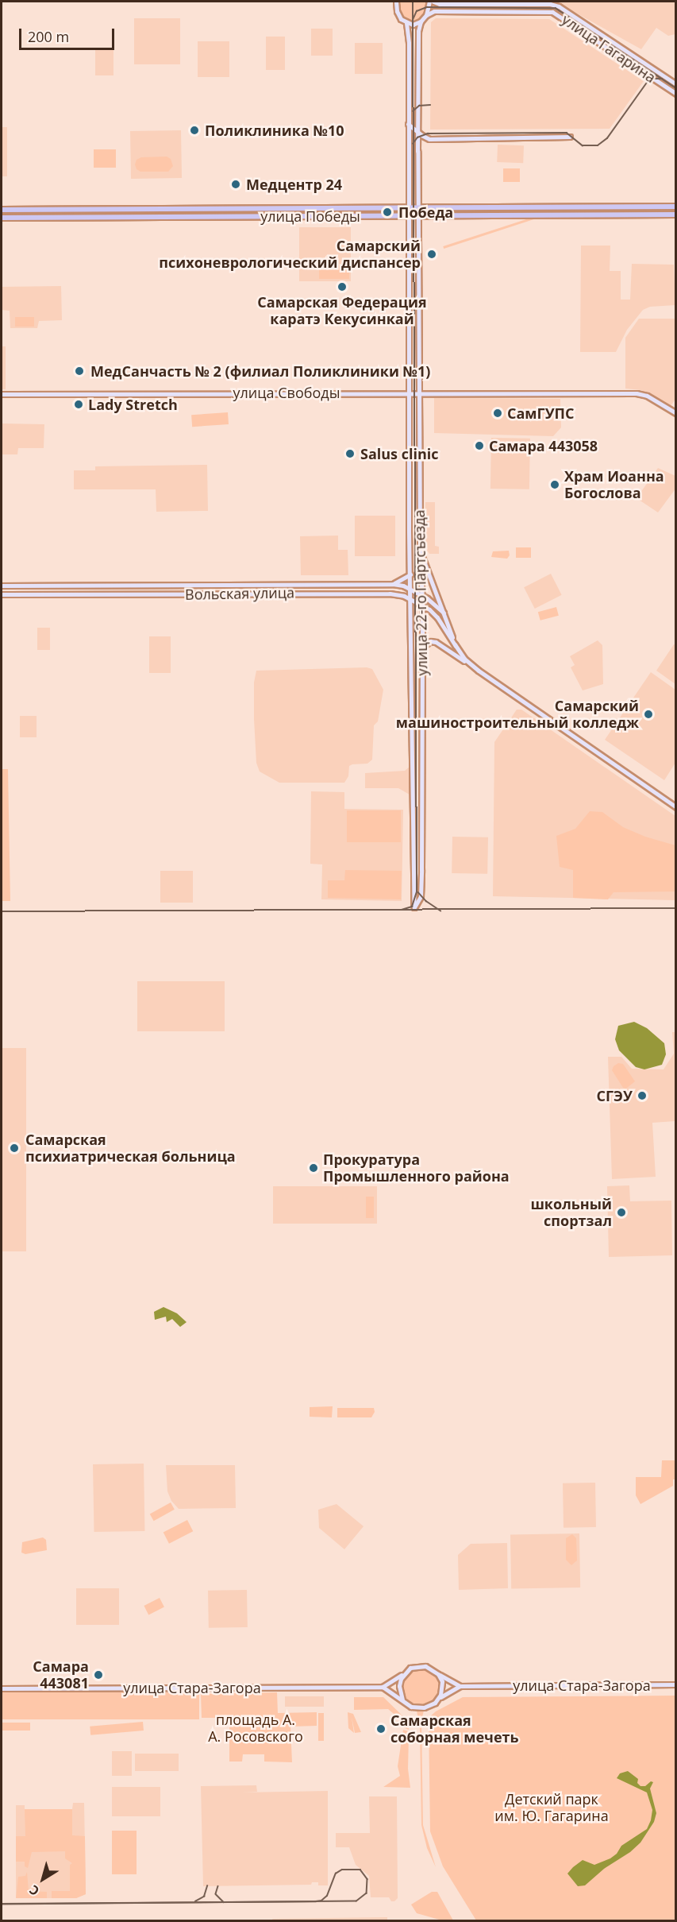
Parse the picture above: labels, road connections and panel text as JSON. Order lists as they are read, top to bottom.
{
  "streets": {
    "main road": [
      "улица Гагарина",
      "улица Победы",
      "улица Свободы",
      "улица 22-го Партсъезда",
      "Вольская улица",
      "улица Стара-Загора"
    ]
  },
  "crossings": [
    ["улица Победы", "улица 22-го Партсъезда"],
    ["улица Свободы", "улица 22-го Партсъезда"],
    ["улица 22-го Партсъезда", "Вольская улица"]
  ],
  "parks": ["площадь А. А. Росовского", "Детский парк им. Ю. Гагарина"],
  "places": [
    "Поликлиника №10",
    "Медцентр 24",
    "Победа",
    "Самарский психоневрологический диспансер",
    "Самарская Федерация каратэ Кекусинкай",
    "МедСанчасть № 2 (филиал Поликлиники №1)",
    "Lady Stretch",
    "СамГУПС",
    "Самара 443058",
    "Salus clinic",
    "Храм Иоанна Богослова",
    "Самарский машиностроительный колледж",
    "СГЭУ",
    "Самарская психиатрическая больница",
    "Прокуратура Промышленного района",
    "школьный спортзал",
    "Самара 443081",
    "Самарская соборная мечеть"
  ],
  "scale_bar": "200 m",
  "north": "bottom left"
}
